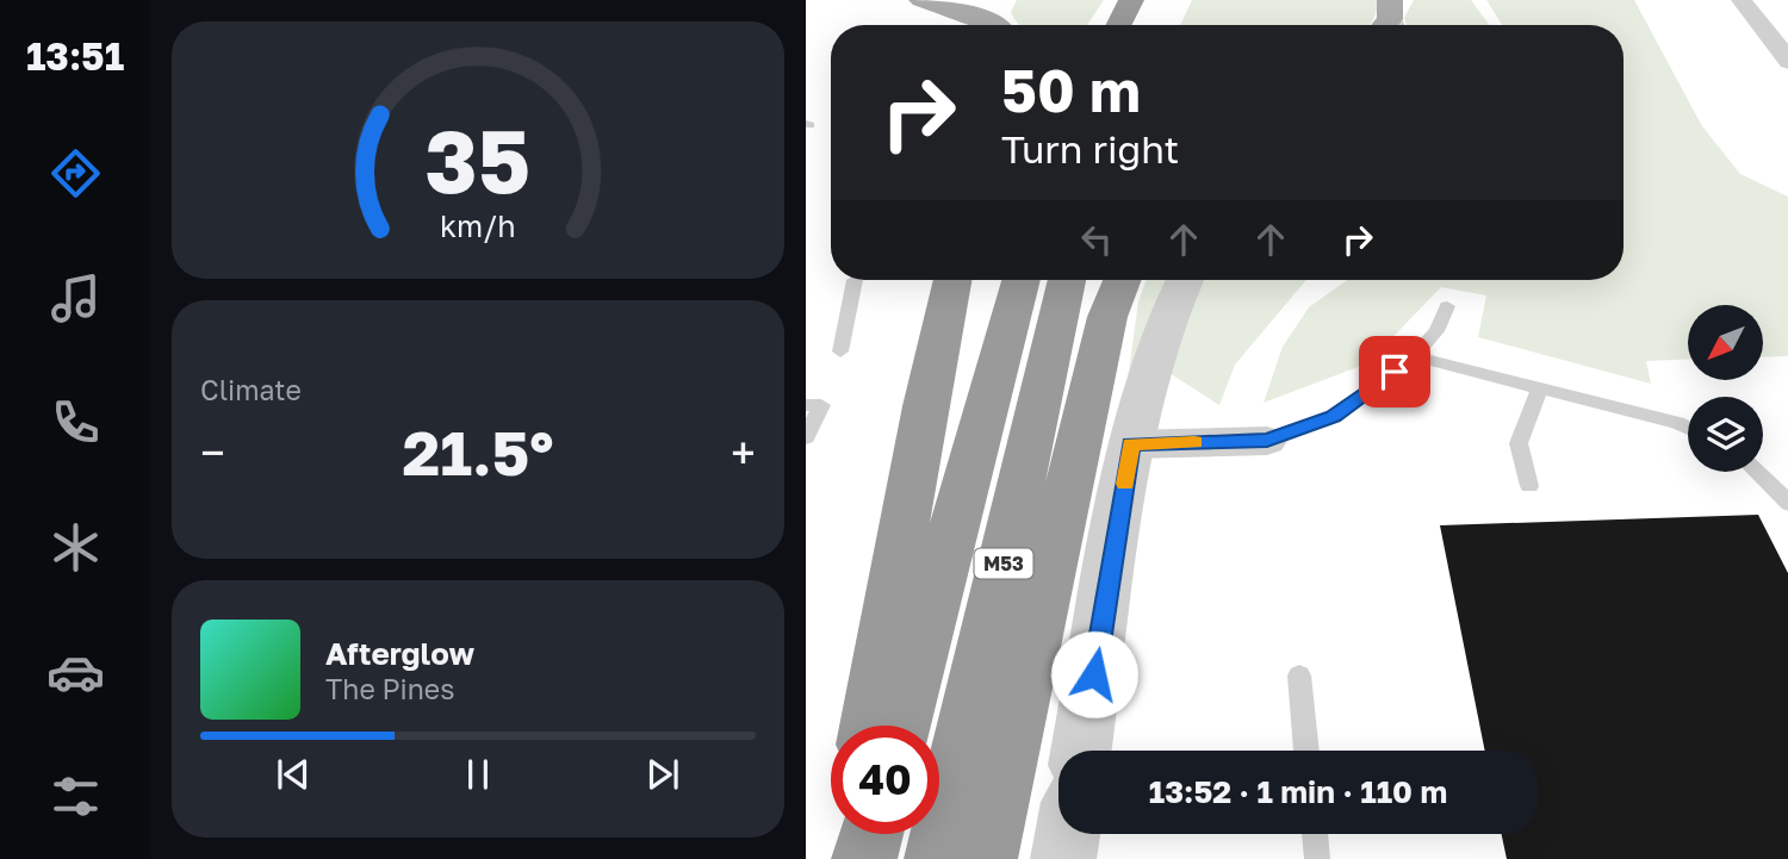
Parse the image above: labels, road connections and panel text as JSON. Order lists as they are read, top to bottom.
{
  "streets": {
    "highway": ["M53"]
  },
  "north": "bottom left",
  "page": {
    "tabs": "13:51",
    "turn": ["50 m", "Turn right"],
    "tile": "Climate",
    "heat": ["−", "21.5°", "+"],
    "song": ["Afterglow", "The Pines"],
    "limit": "40",
    "trip": "13:52 · 1 min · 110 m",
    "gauge": ["35", "km/h"]
  }
}
